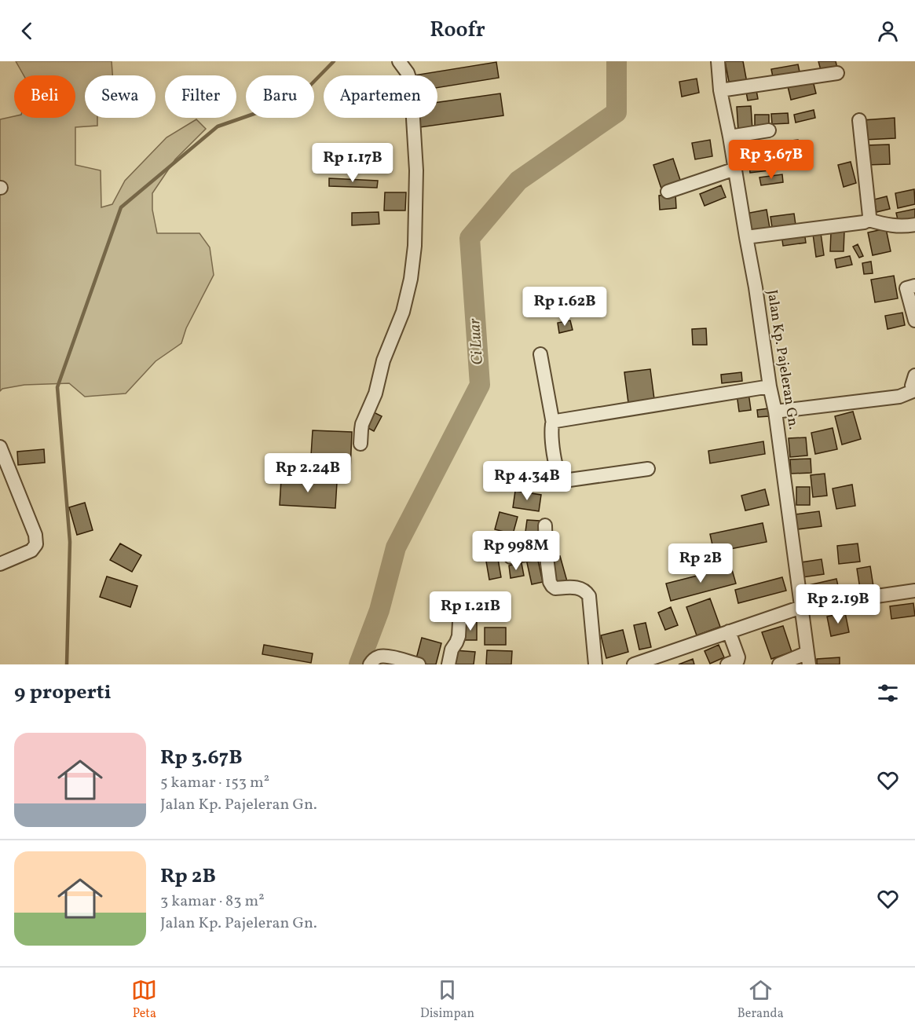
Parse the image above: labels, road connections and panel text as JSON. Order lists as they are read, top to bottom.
{
  "streets": {
    "street": ["Jalan Kp. Pajeleran Gn."]
  },
  "water": ["Ci Luar"],
  "page": {
    "header": "Roofr",
    "chip": [
      "Beli",
      "Sewa",
      "Filter",
      "Baru",
      "Apartemen"
    ],
    "price": [
      "Rp 3.67B",
      "Rp 1.17B",
      "Rp 1.62B",
      "Rp 2.24B",
      "Rp 4.34B",
      "Rp 998M",
      "Rp 2B",
      "Rp 2.19B",
      "Rp 1.21B"
    ],
    "heading": "9 properti",
    "list": [
      {
        "name": "Rp 3.67B",
        "note": "5 kamar · 153 m² · Jalan Kp. Pajeleran Gn."
      },
      {
        "name": "Rp 2B",
        "note": "3 kamar · 83 m² · Jalan Kp. Pajeleran Gn."
      }
    ],
    "tabs": ["Peta", "Disimpan", "Beranda"]
  }
}
